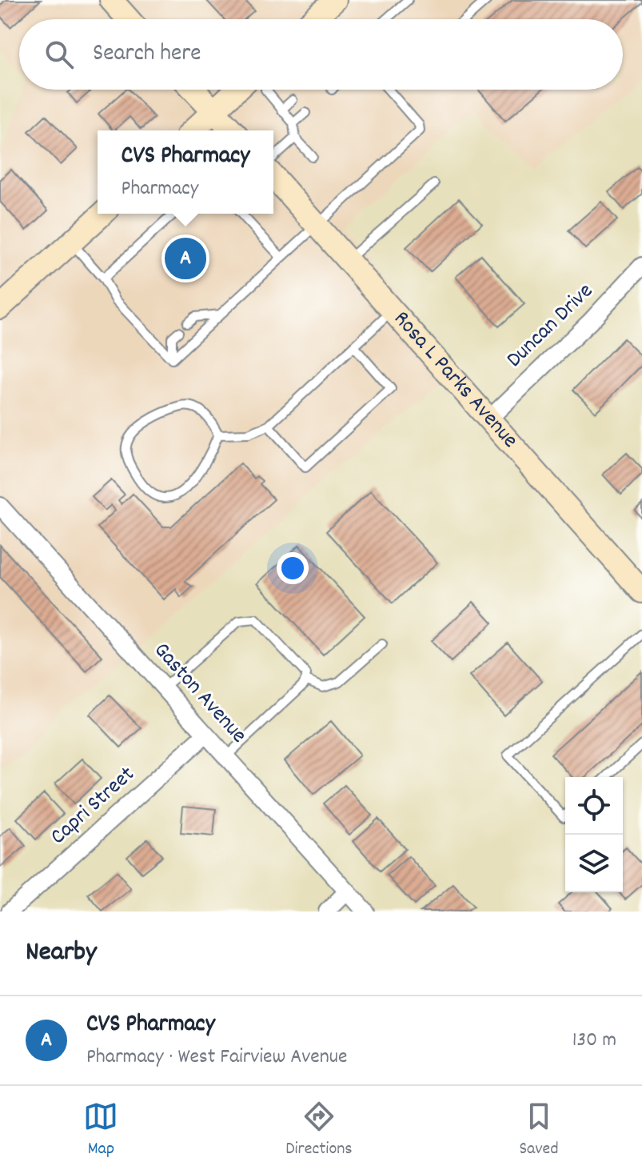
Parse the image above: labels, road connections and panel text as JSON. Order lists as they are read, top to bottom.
{
  "streets": {
    "street": [
      "Duncan Drive",
      "Rosa L Parks Avenue",
      "Gaston Avenue",
      "Capri Street"
    ]
  },
  "crossings": [
    ["Duncan Drive", "Rosa L Parks Avenue"],
    ["Gaston Avenue", "Capri Street"]
  ],
  "page": {
    "search": "Search here",
    "popup": ["CVS Pharmacy", "Pharmacy"],
    "pins": "A",
    "heading": "Nearby",
    "list": [
      {
        "mark": "A",
        "name": "CVS Pharmacy",
        "note": "Pharmacy · West Fairview Avenue",
        "value": "130 m"
      }
    ],
    "nav": ["Map", "Directions", "Saved"]
  }
}
